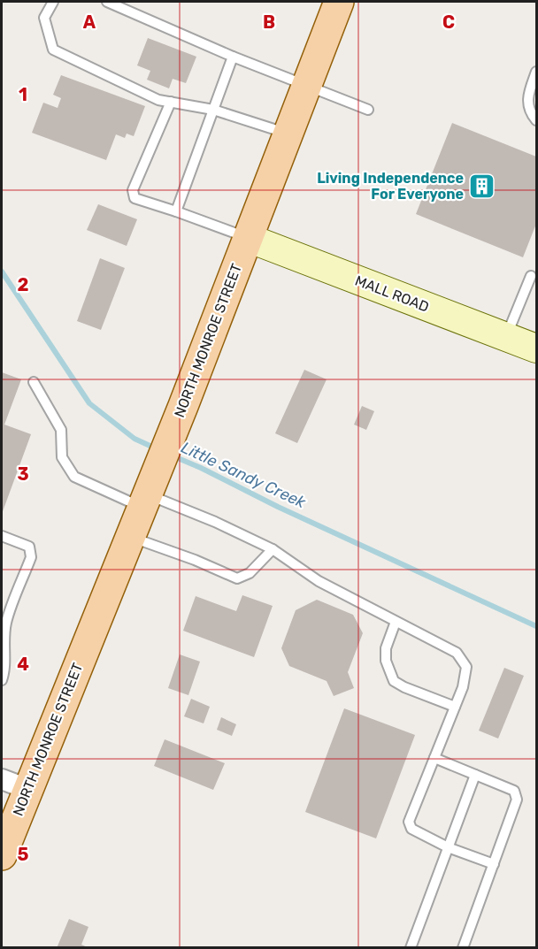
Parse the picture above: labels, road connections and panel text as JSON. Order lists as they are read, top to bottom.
{
  "streets": {
    "main road": ["NORTH MONROE STREET"],
    "street": ["MALL ROAD"]
  },
  "crossings": [
    ["MALL ROAD", "NORTH MONROE STREET"]
  ],
  "water": ["Little Sandy Creek"],
  "places": {
    "building": ["Living Independence For Everyone"]
  },
  "grid": {
    "columns": ["A", "B", "C"],
    "rows": [
      "1",
      "2",
      "3",
      "4",
      "5"
    ]
  }
}
